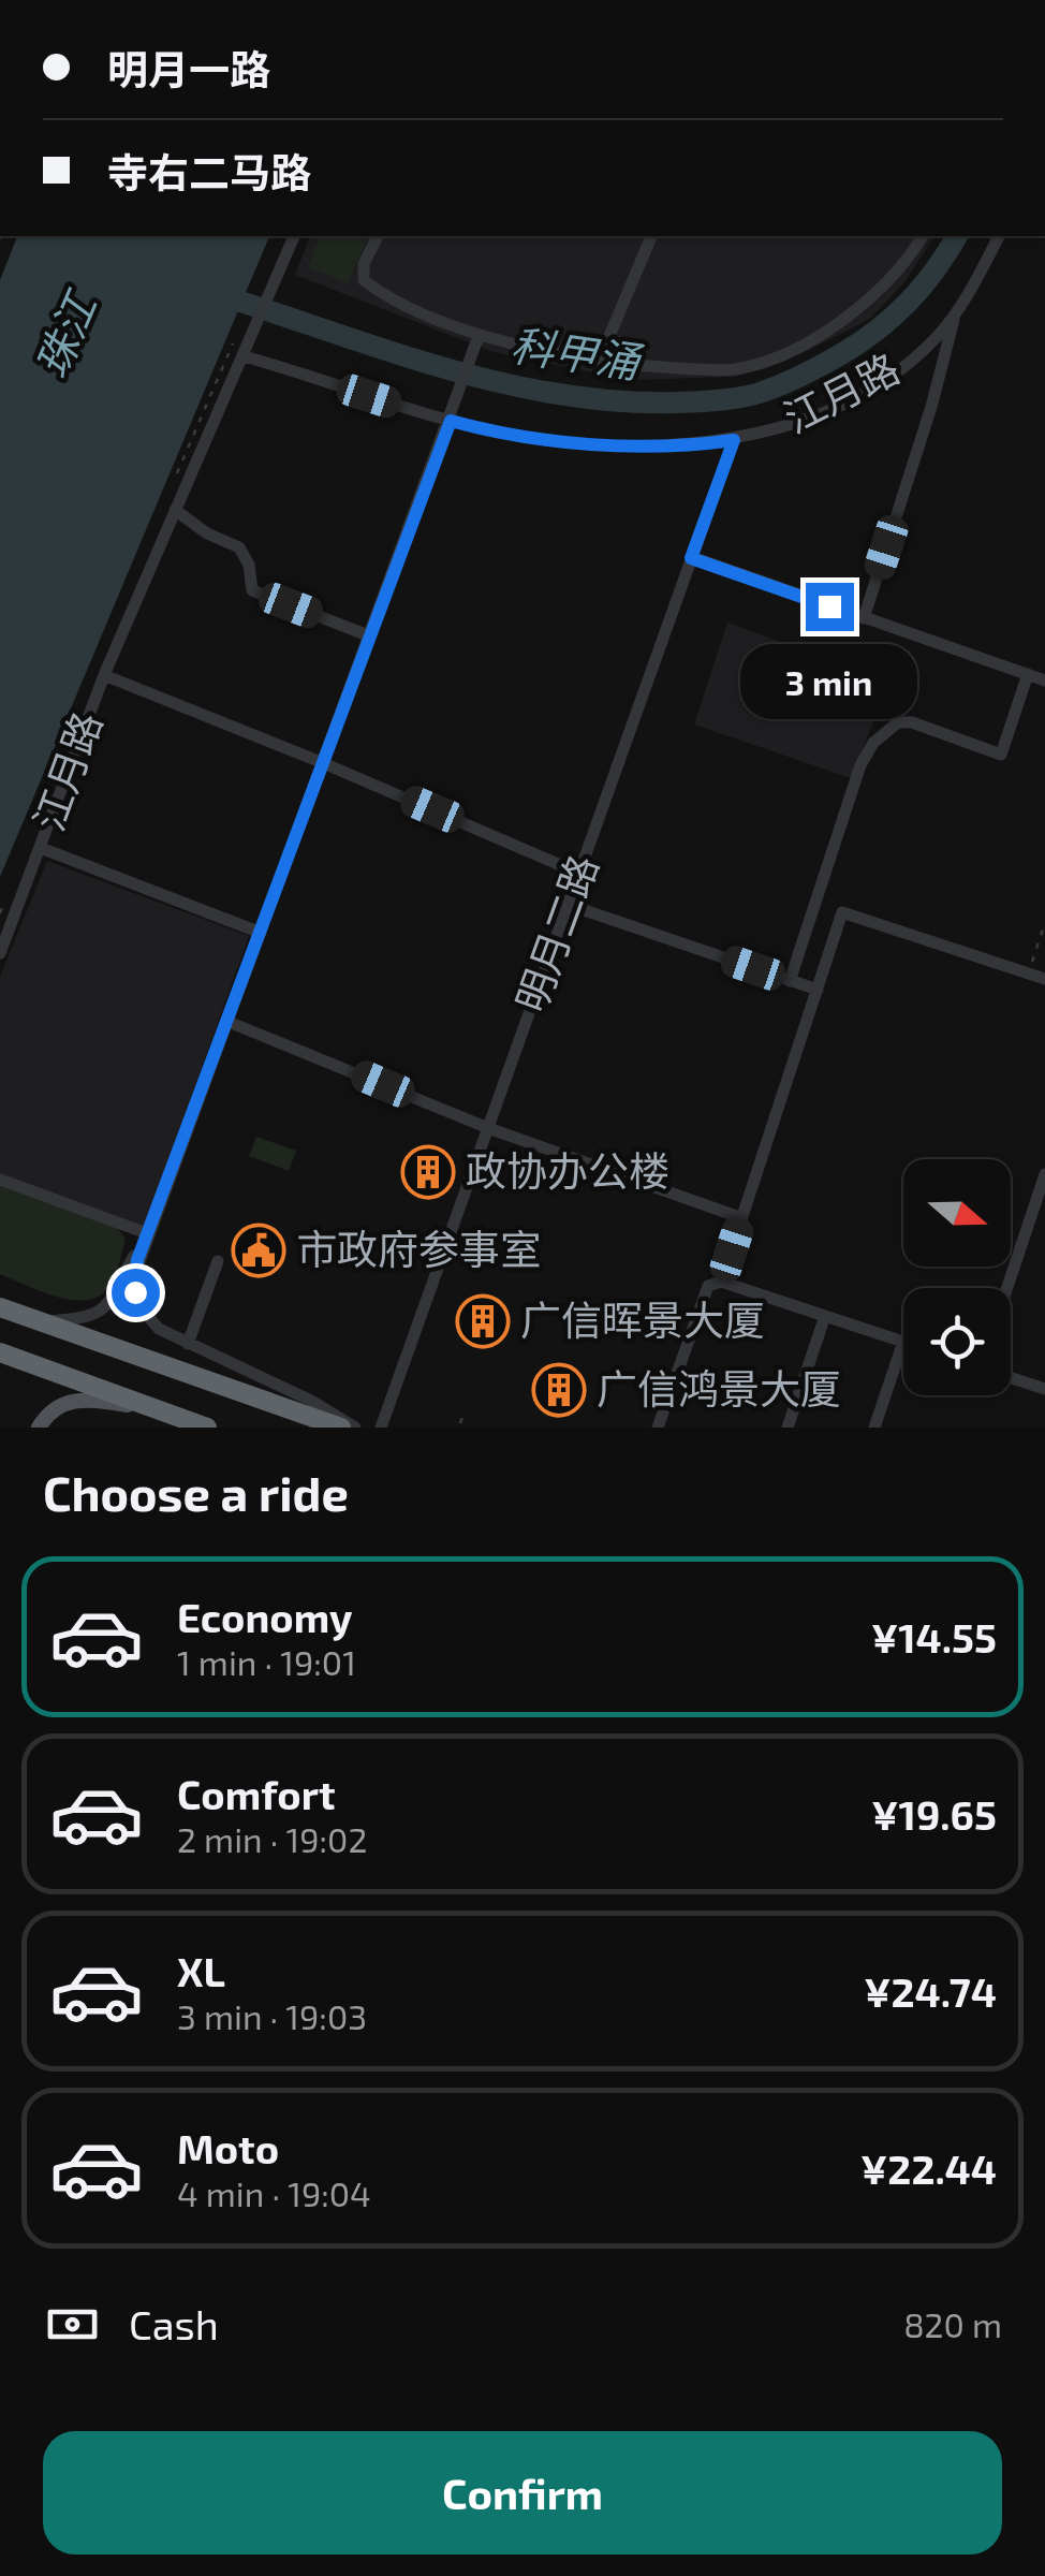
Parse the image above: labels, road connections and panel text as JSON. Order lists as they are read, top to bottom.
{
  "streets": {
    "street": ["江月路", "明月二路"]
  },
  "crossings": [
    ["江月路", "明月二路"]
  ],
  "water": ["珠江", "科甲涌"],
  "places": {
    "building": ["政协办公楼", "广信晖景大厦", "广信鸿景大厦"],
    "public building": ["市政府参事室"]
  },
  "north": "right",
  "page": {
    "banner": ["明月一路", "寺右二马路"],
    "bubble": "3 min",
    "heading": "Choose a ride",
    "list": [
      {
        "name": "Economy",
        "note": "1 min · 19:01",
        "value": "¥14.55"
      },
      {
        "name": "Comfort",
        "note": "2 min · 19:02",
        "value": "¥19.65"
      },
      {
        "name": "XL",
        "note": "3 min · 19:03",
        "value": "¥24.74"
      },
      {
        "name": "Moto",
        "note": "4 min · 19:04",
        "value": "¥22.44"
      }
    ],
    "pay": ["Cash", "820 m"],
    "buttons": "Confirm"
  }
}
